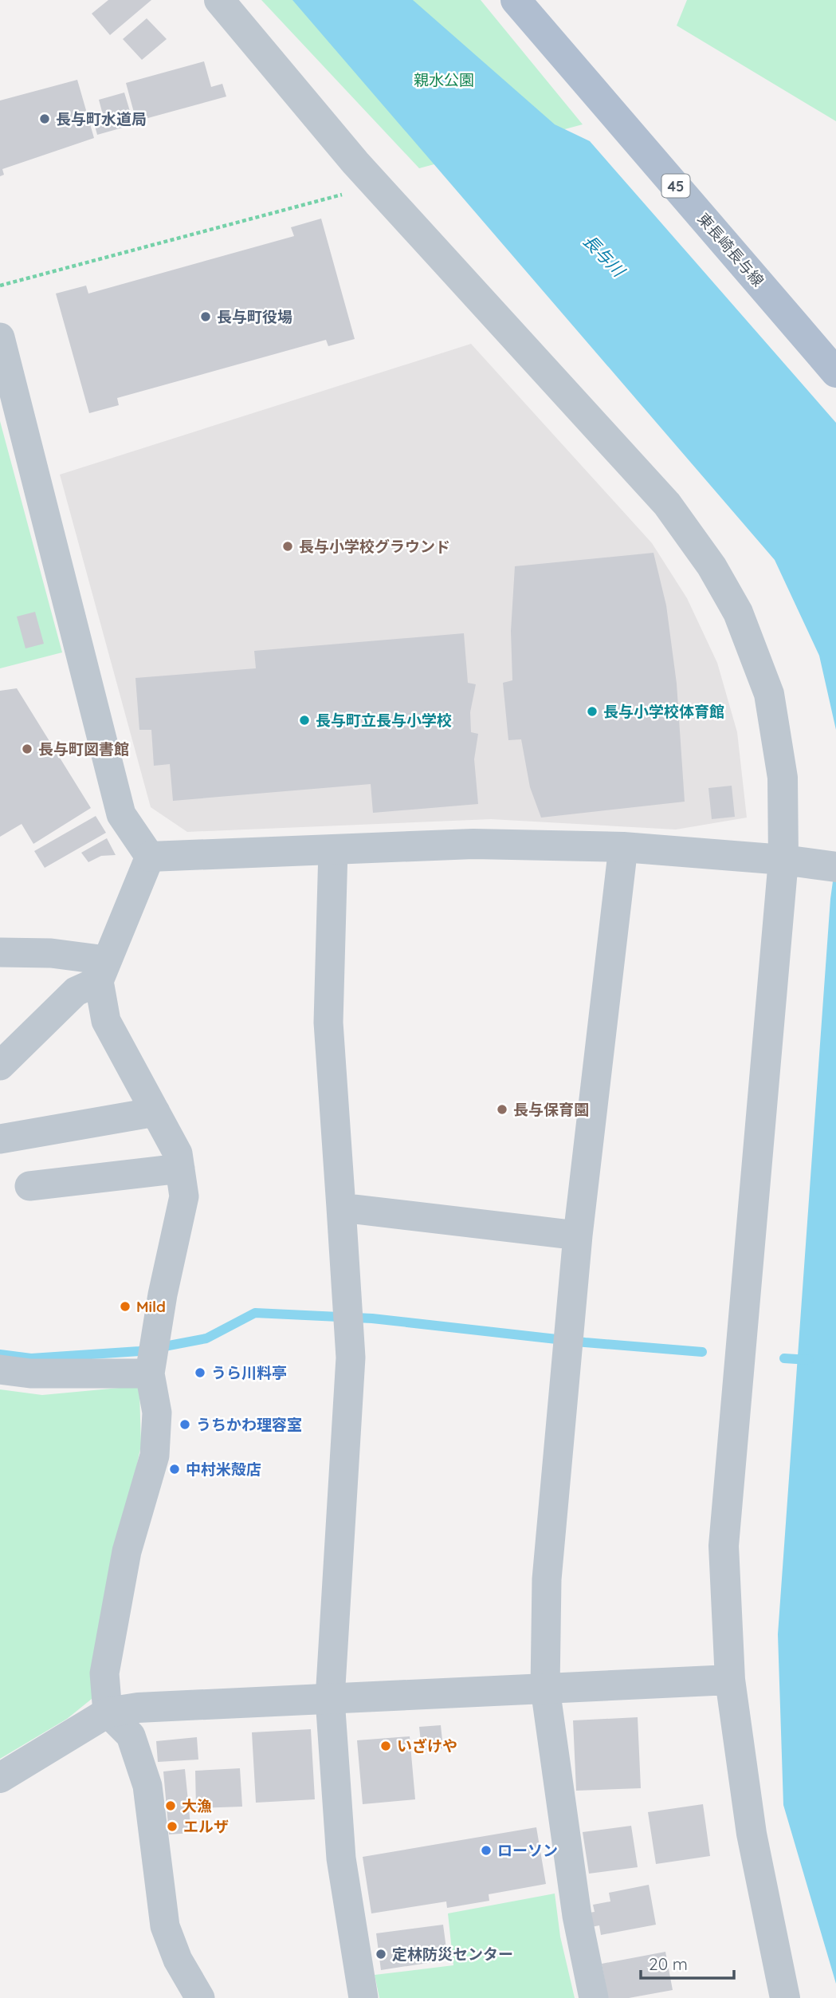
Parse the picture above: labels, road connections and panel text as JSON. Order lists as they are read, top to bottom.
{
  "streets": {
    "main road": ["45", "東長崎長与線"]
  },
  "water": ["長与川"],
  "parks": ["親水公園"],
  "places": [
    "長与町水道局",
    "長与町役場",
    "長与小学校グラウンド",
    "長与小学校体育館",
    "長与町立長与小学校",
    "長与町図書館",
    "長与保育園",
    "Mild",
    "うら川料亭",
    "うちかわ理容室",
    "中村米殻店",
    "いざけや",
    "大漁",
    "エルザ",
    "ローソン",
    "定林防災センター"
  ],
  "scale_bar": "20 m"
}
